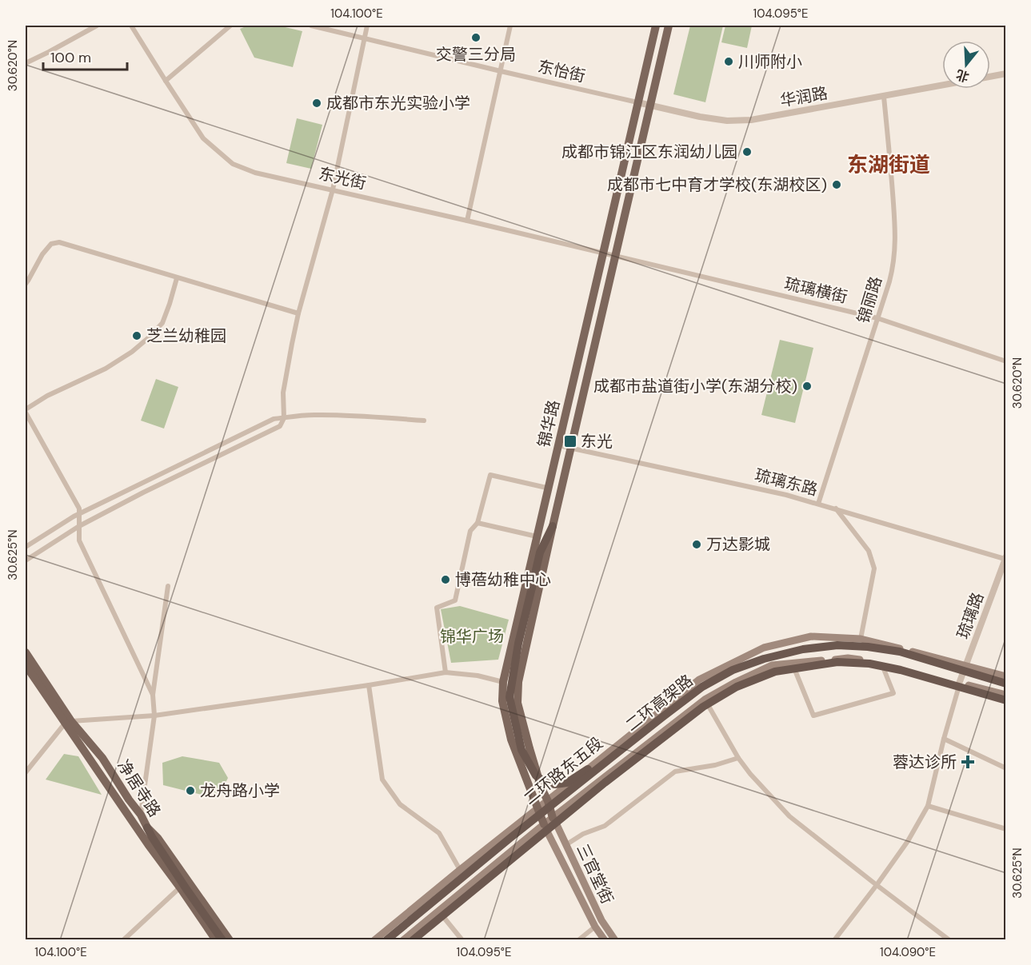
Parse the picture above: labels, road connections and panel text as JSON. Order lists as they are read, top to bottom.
{
  "streets": {
    "highway": ["二环高架路"],
    "main road": [
      "锦华路",
      "二环路东五段",
      "净居寺路",
      "三官堂街"
    ],
    "street": [
      "东怡街",
      "华润路",
      "东光街",
      "琉璃横街",
      "锦丽路",
      "琉璃东路",
      "琉璃路"
    ]
  },
  "crossings": [
    ["东怡街", "华润路"],
    ["东怡街", "锦华路"],
    ["华润路", "锦丽路"],
    ["华润路", "锦华路"],
    ["东光街", "琉璃横街"],
    ["东光街", "锦华路"],
    ["琉璃横街", "锦丽路"],
    ["琉璃横街", "锦华路"],
    ["锦丽路", "琉璃东路"],
    ["锦华路", "琉璃东路"],
    ["锦华路", "二环路东五段"],
    ["锦华路", "三官堂街"],
    ["琉璃东路", "琉璃路"],
    ["琉璃路", "二环路东五段"],
    ["二环路东五段", "三官堂街"]
  ],
  "districts": ["东湖街道"],
  "parks": ["锦华广场"],
  "places": {
    "other": [
      "交警三分局",
      "川师附小",
      "成都市东光实验小学",
      "成都市锦江区东润幼儿园",
      "成都市七中育才学校(东湖校区)",
      "芝兰幼稚园",
      "成都市盐道街小学(东湖分校)",
      "万达影城",
      "博蓓幼稚中心",
      "龙舟路小学"
    ],
    "transit": ["东光"],
    "health": ["蓉达诊所"]
  },
  "scale_bar": "100 m",
  "north": "bottom",
  "coordinates": [
    "104.100°E",
    "104.095°E",
    "30.620°N",
    "30.625°N",
    "104.090°E"
  ]
}
